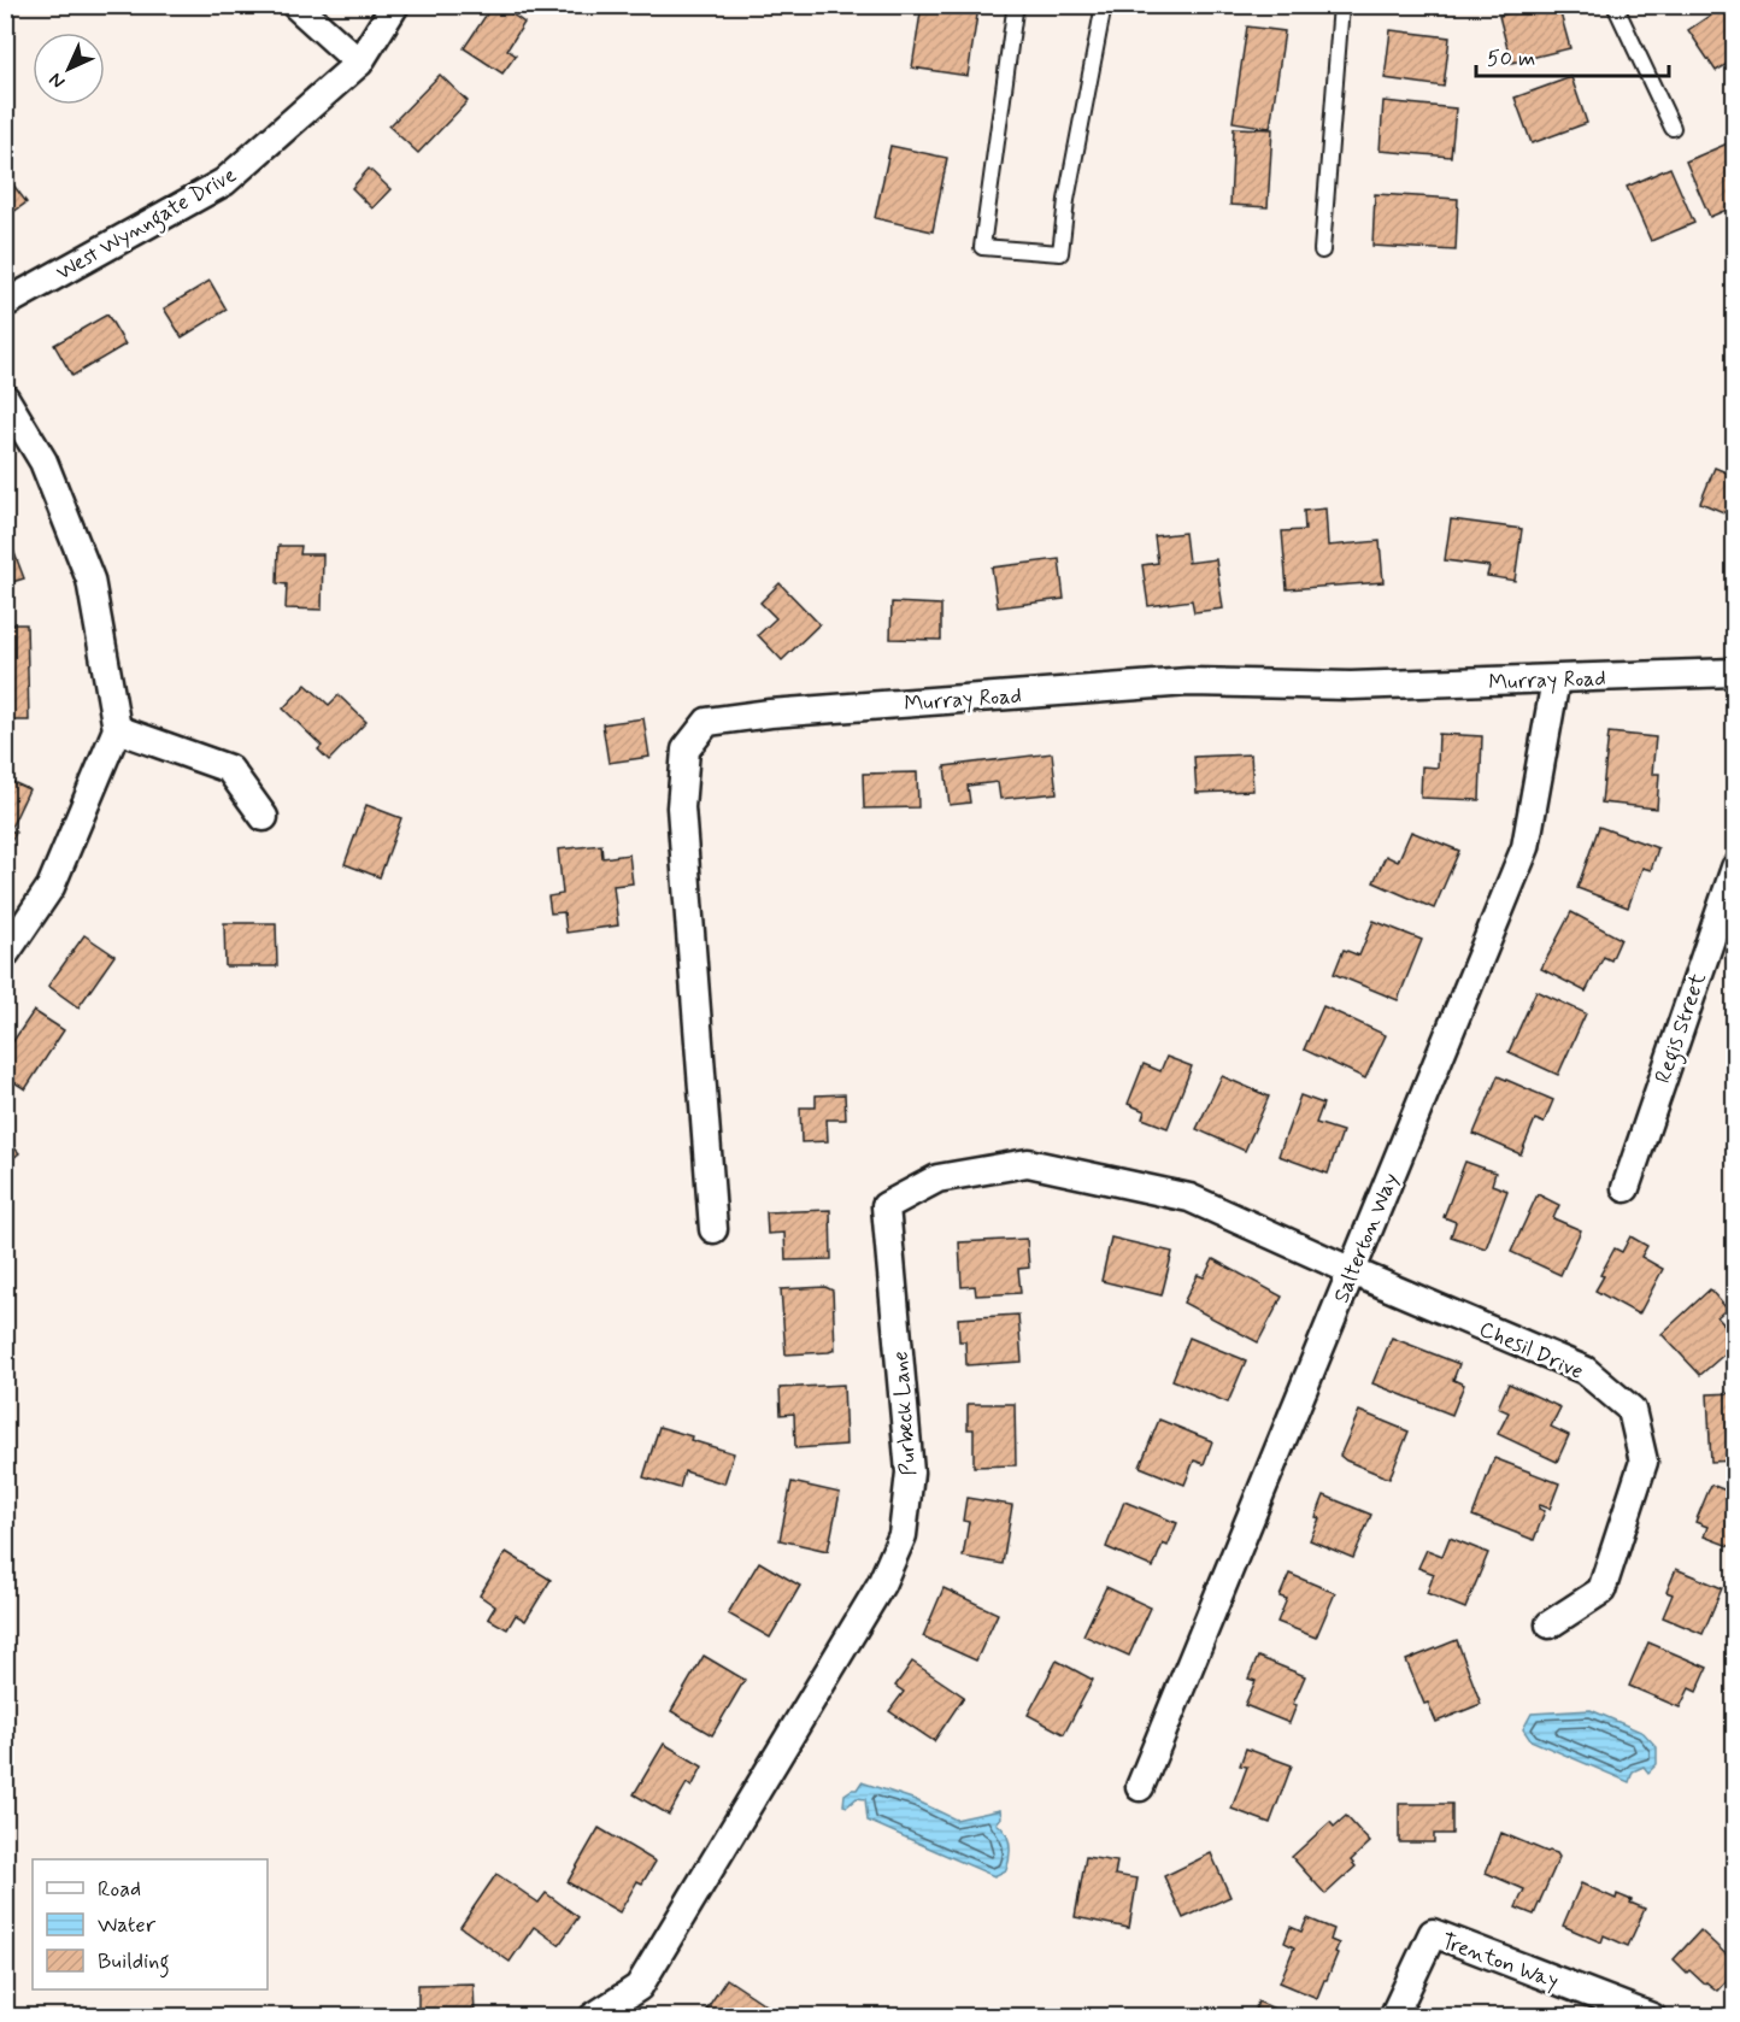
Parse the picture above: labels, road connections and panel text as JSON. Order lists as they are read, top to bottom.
{
  "streets": {
    "street": [
      "West Wynngate Drive",
      "Murray Road",
      "Regis Street",
      "Salterton Way",
      "Chesil Drive",
      "Purbeck Lane",
      "Trenton Way"
    ]
  },
  "crossings": [
    ["Murray Road", "Salterton Way"],
    ["Salterton Way", "Chesil Drive"],
    ["Salterton Way", "Purbeck Lane"],
    ["Chesil Drive", "Purbeck Lane"]
  ],
  "legend": ["Road", "Water", "Building"],
  "scale_bar": "50 m",
  "north": "bottom left"
}
